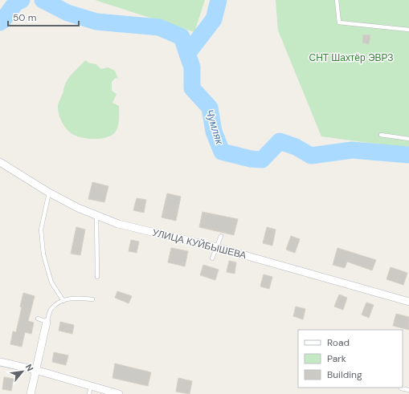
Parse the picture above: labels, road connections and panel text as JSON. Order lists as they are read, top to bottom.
{
  "streets": {
    "street": ["УЛИЦА КУЙБЫШЕВА"]
  },
  "water": ["Чумляк"],
  "parks": ["СНТ Шахтёр ЭВРЗ"],
  "legend": ["Road", "Park", "Building"],
  "scale_bar": "50 m",
  "north": "top right"
}
